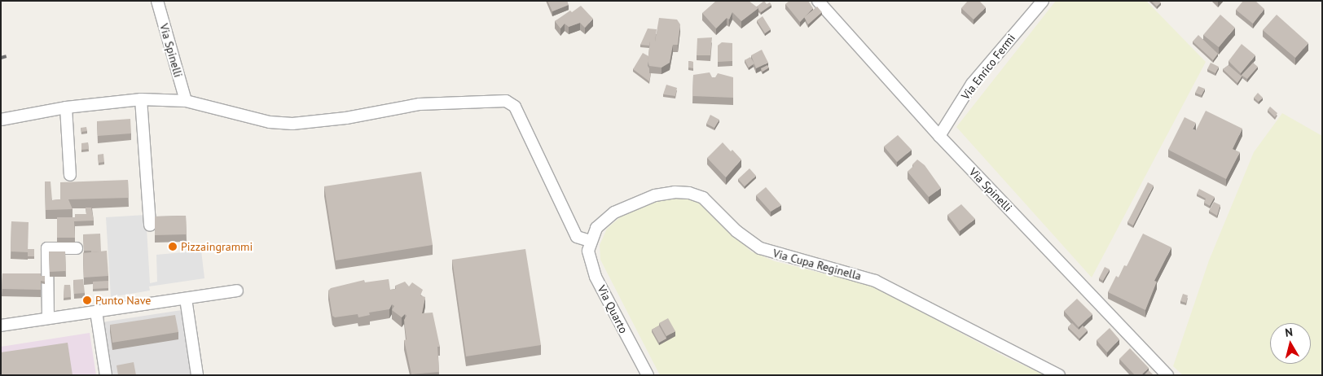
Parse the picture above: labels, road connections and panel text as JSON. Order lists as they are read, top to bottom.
{
  "streets": {
    "street": [
      "Via Spinelli",
      "Via Enrico Fermi",
      "Via Cupa Reginella",
      "Via Quarto"
    ]
  },
  "crossings": [
    ["Via Spinelli", "Via Enrico Fermi"],
    ["Via Cupa Reginella", "Via Quarto"]
  ],
  "places": ["Pizzaingrammi", "Punto Nave"],
  "north": "top"
}
